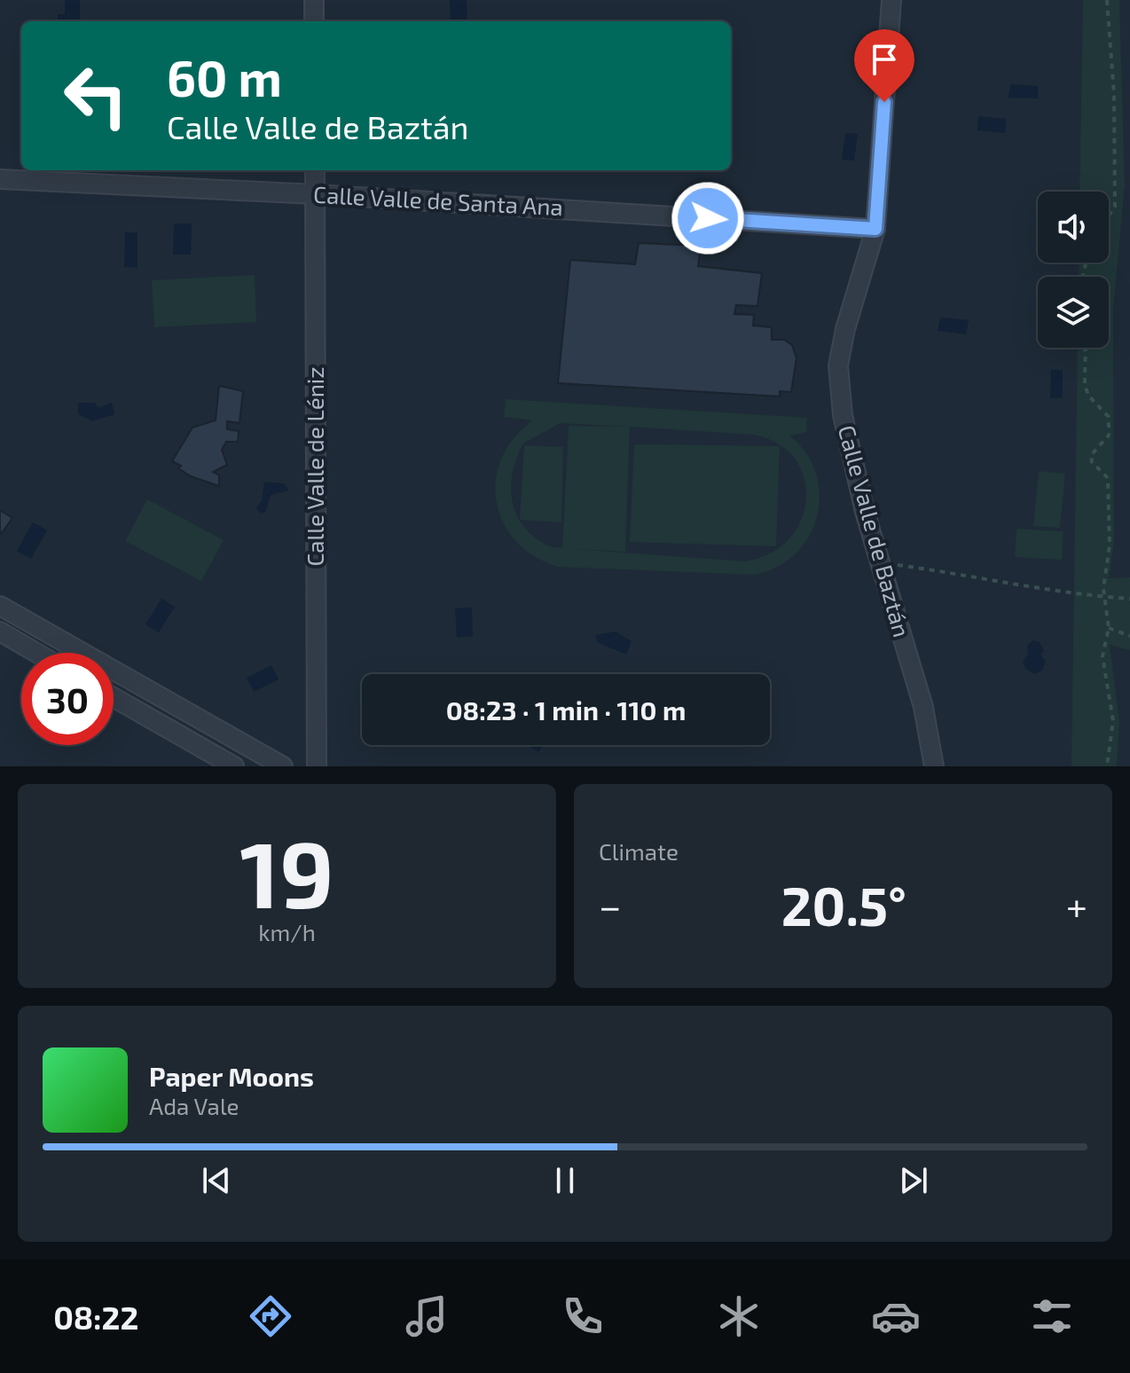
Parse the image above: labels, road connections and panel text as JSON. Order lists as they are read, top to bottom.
{
  "streets": {
    "street": ["Calle Valle de Santa Ana", "Calle Valle de Léniz", "Calle Valle de Baztán"]
  },
  "crossings": [
    ["Calle Valle de Santa Ana", "Calle Valle de Léniz"],
    ["Calle Valle de Santa Ana", "Calle Valle de Baztán"]
  ],
  "page": {
    "turn": ["60 m", "Calle Valle de Baztán"],
    "limit": "30",
    "trip": "08:23 · 1 min · 110 m",
    "tile": [
      ["19", "km/h"],
      "Climate"
    ],
    "heat": ["−", "20.5°", "+"],
    "song": ["Paper Moons", "Ada Vale"],
    "tabs": "08:22"
  }
}
